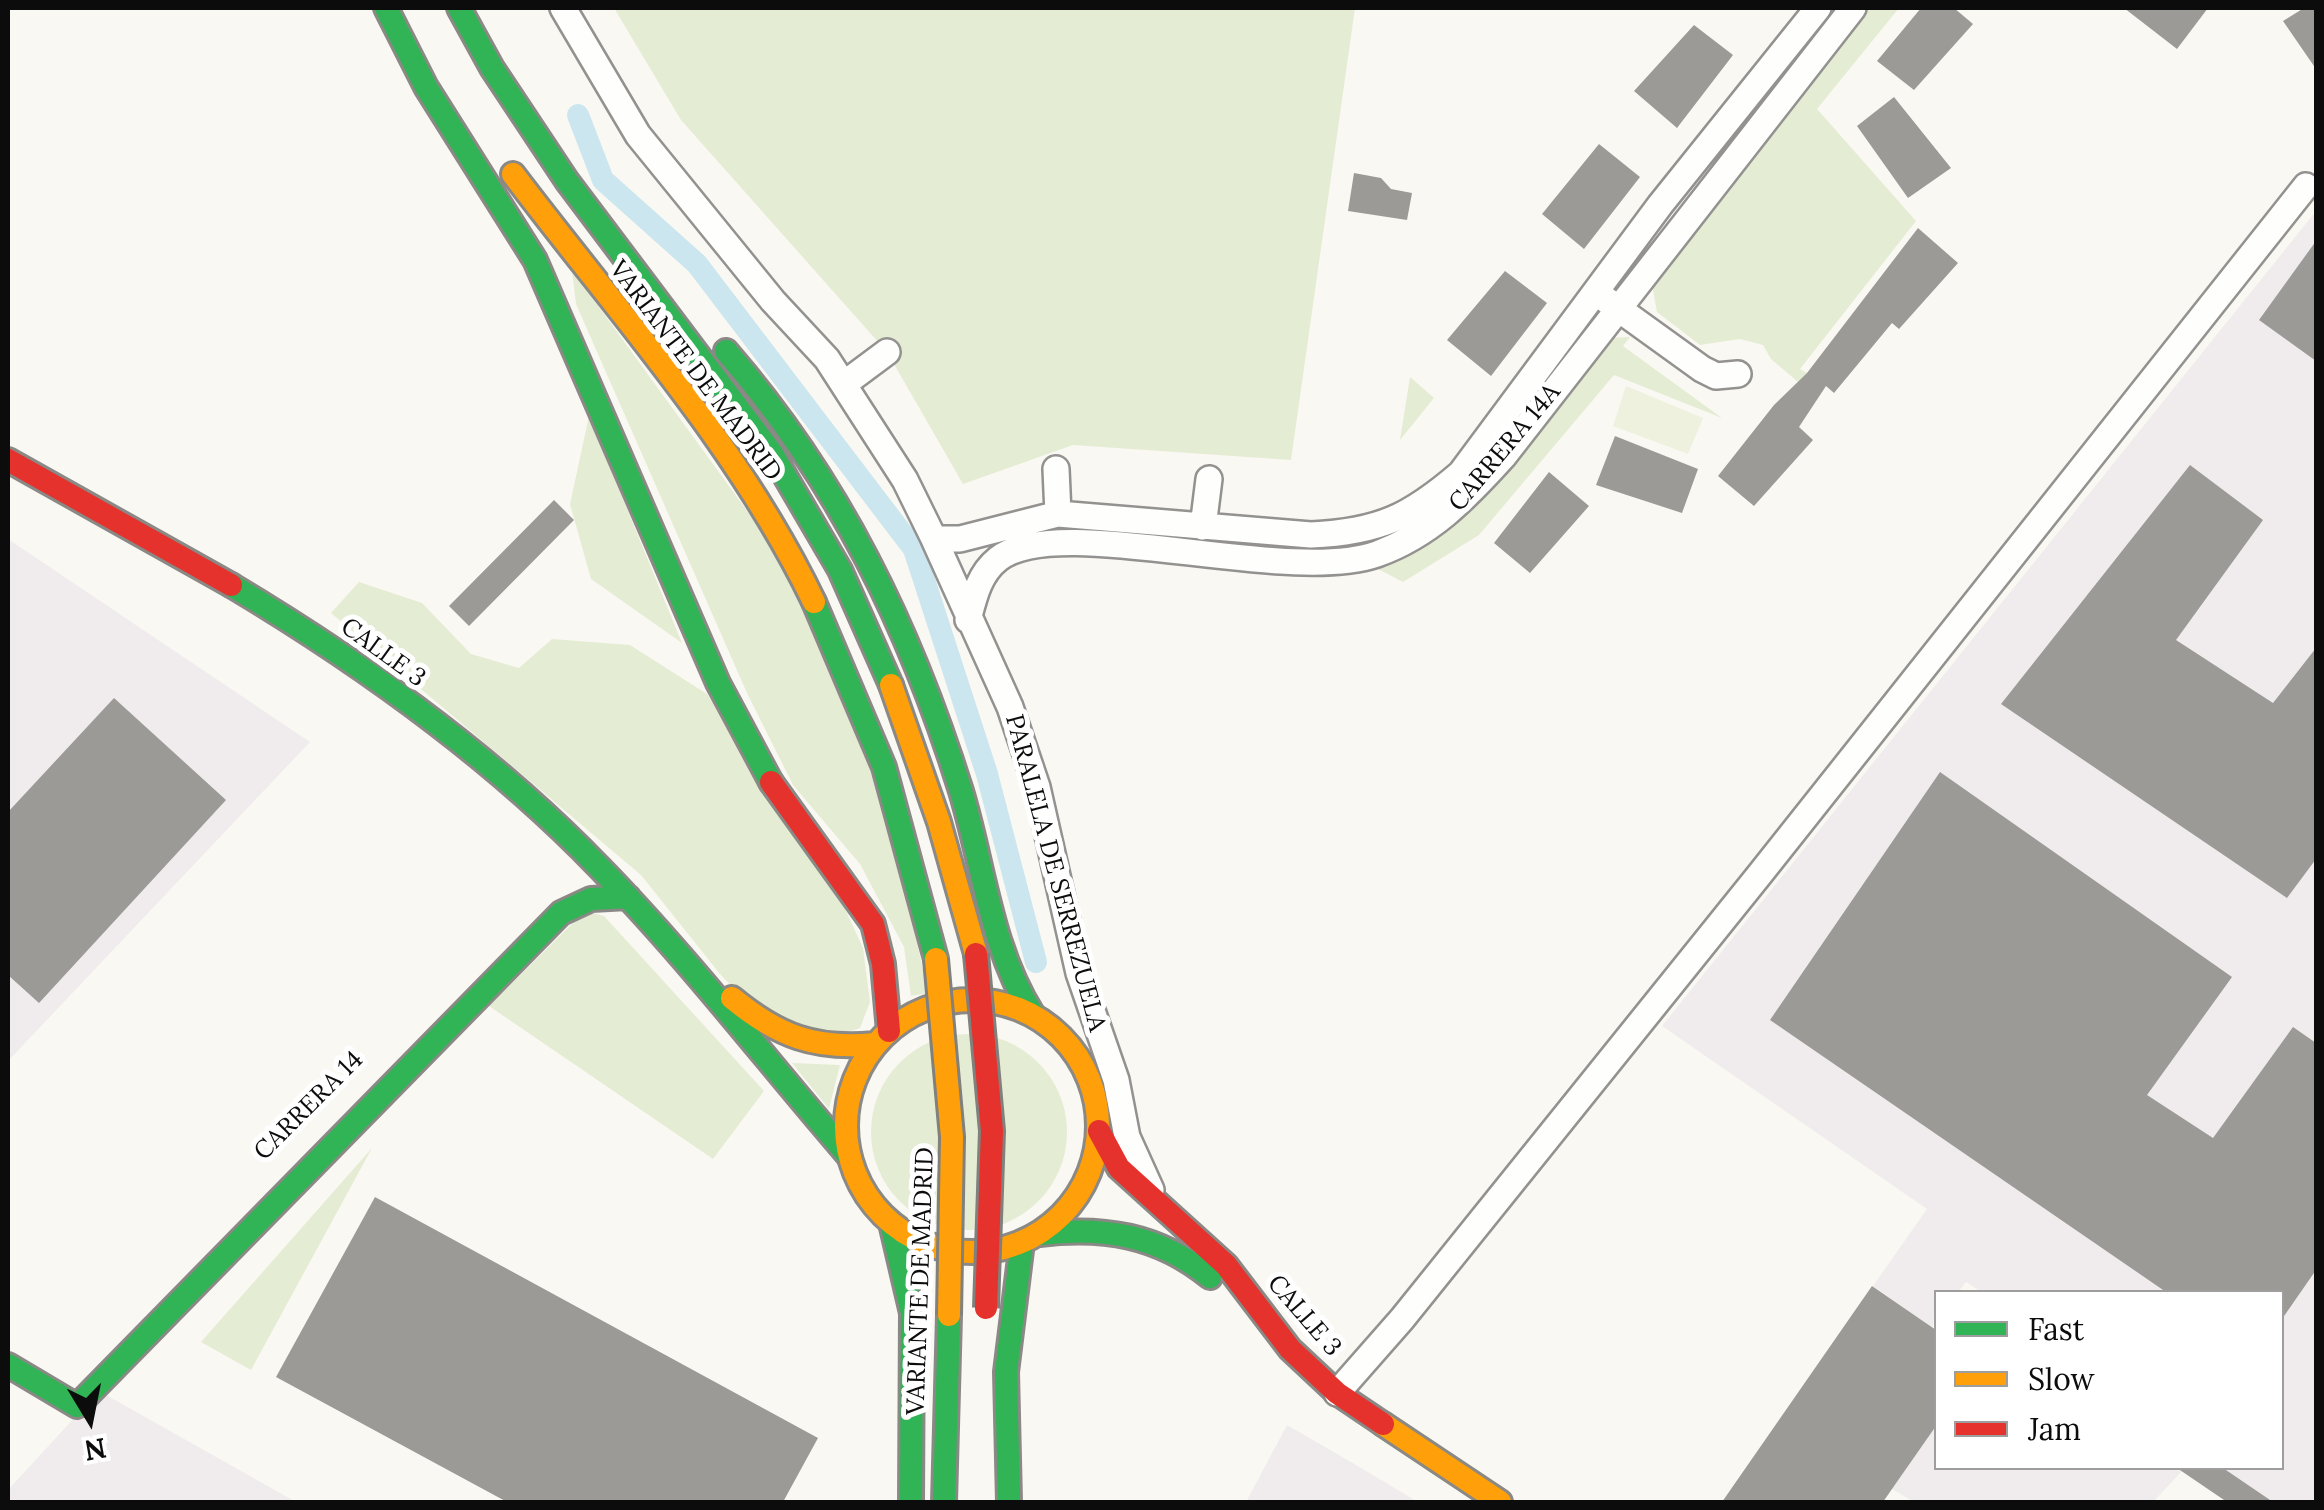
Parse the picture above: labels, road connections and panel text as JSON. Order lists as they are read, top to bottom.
{
  "streets": {
    "main road": ["VARIANTE DE MADRID", "CALLE 3", "CARRERA 14"],
    "street": ["CARRERA 14A", "PARALELA DE SERREZUELA"]
  },
  "crossings": [
    ["CARRERA 14A", "PARALELA DE SERREZUELA"],
    ["CALLE 3", "PARALELA DE SERREZUELA"],
    ["CALLE 3", "CARRERA 14"]
  ],
  "legend": ["Fast", "Slow", "Jam"],
  "north": "bottom"
}
